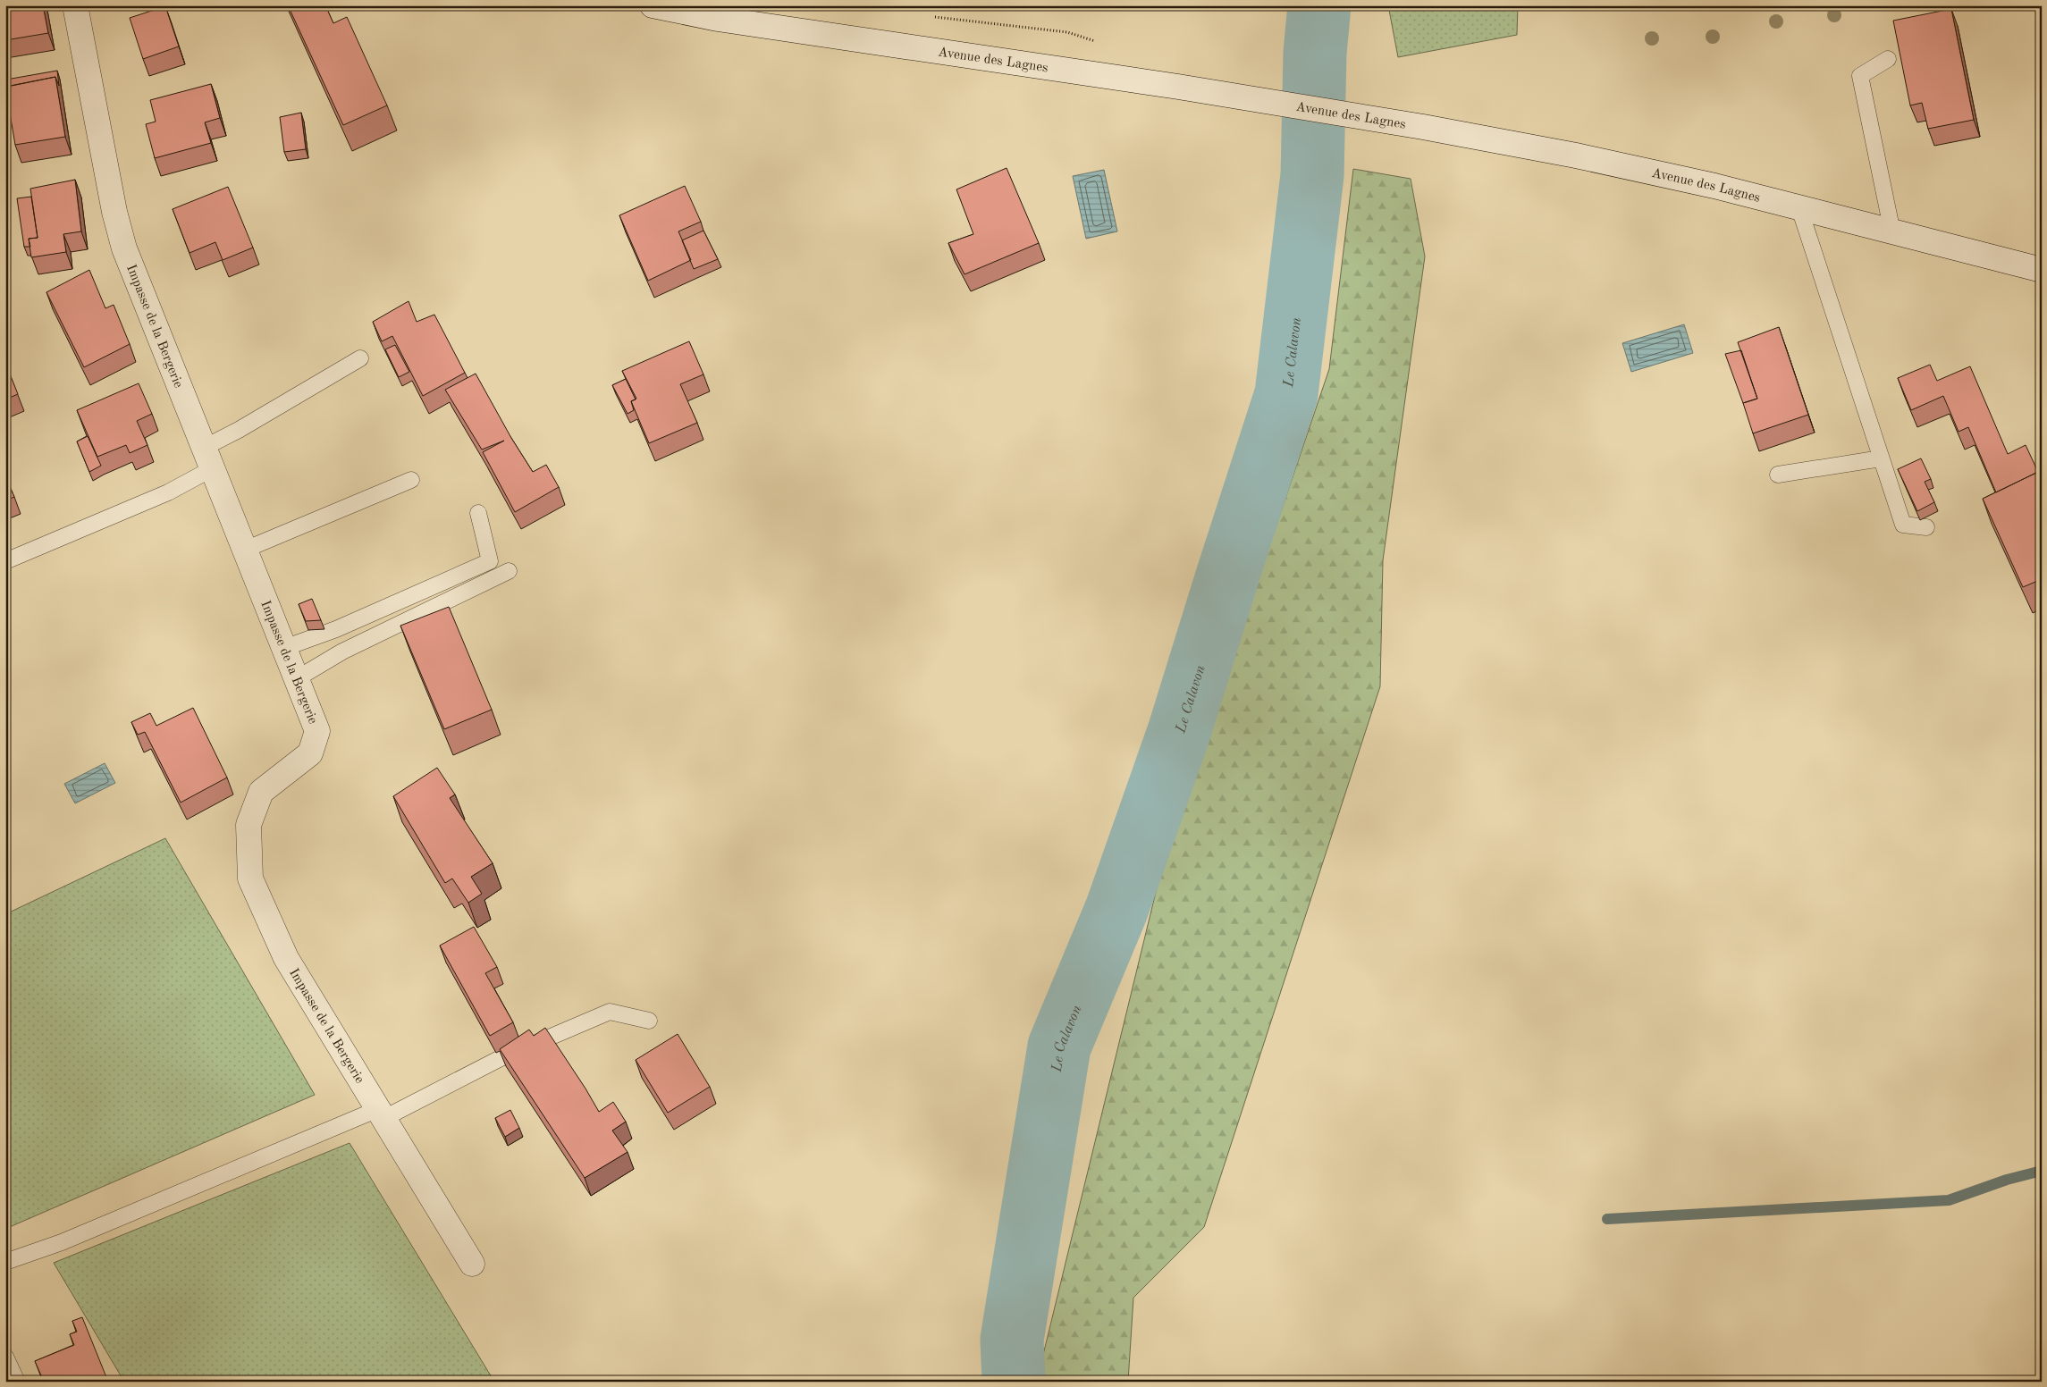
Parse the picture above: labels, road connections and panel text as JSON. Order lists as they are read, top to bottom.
{
  "streets": {
    "street": ["Avenue des Lagnes", "Impasse de la Bergerie"]
  },
  "water": ["Le Calavon"]
}
